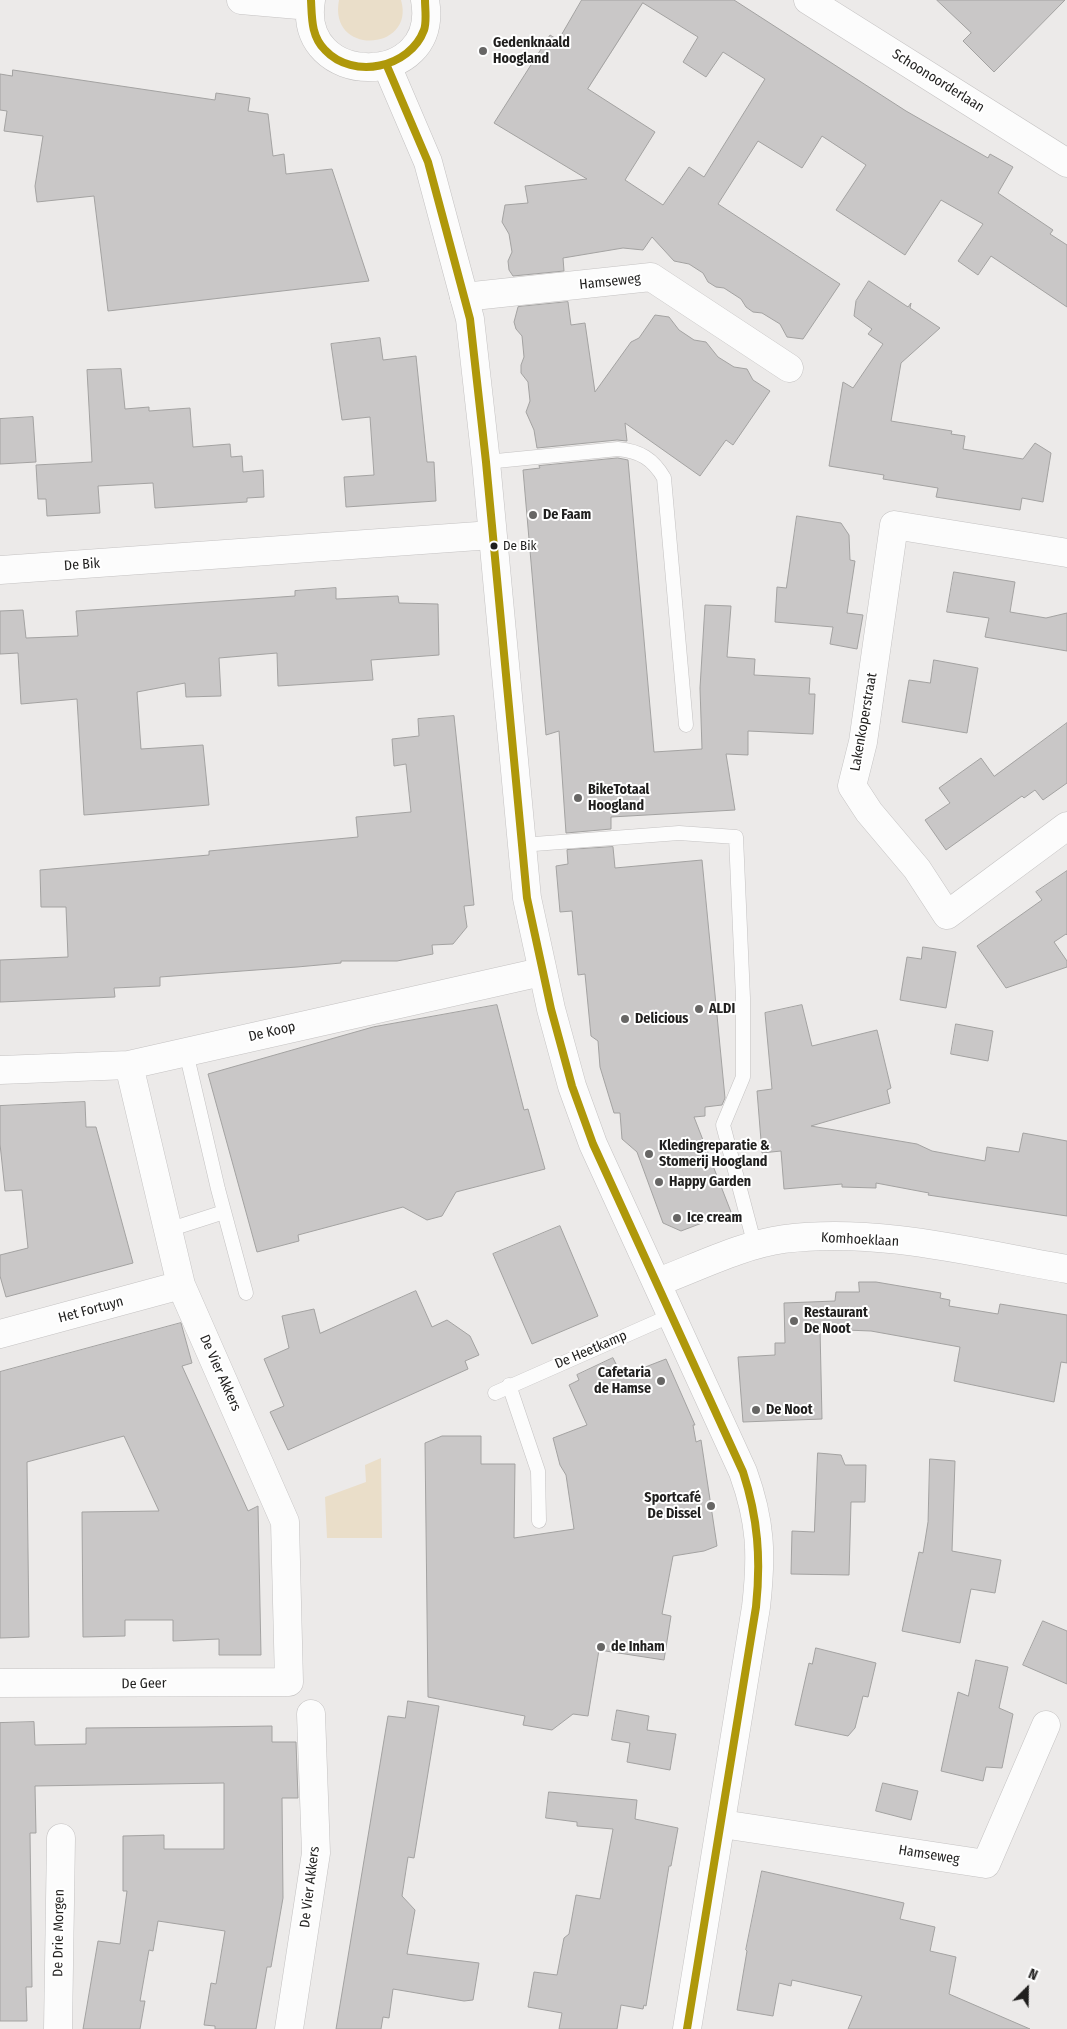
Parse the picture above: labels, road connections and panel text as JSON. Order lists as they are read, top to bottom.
{
  "streets": {
    "street": [
      "Schoonoorderlaan",
      "Hamseweg",
      "De Bik",
      "Lakenkoperstraat",
      "De Koop",
      "Komhoeklaan",
      "Het Fortuyn",
      "De Vier Akkers",
      "De Geer",
      "De Drie Morgen"
    ],
    "lane": ["De Heetkamp"]
  },
  "crossings": [
    ["De Koop", "De Vier Akkers"],
    ["Het Fortuyn", "De Vier Akkers"],
    ["De Vier Akkers", "De Geer"]
  ],
  "places": [
    "Gedenknaald Hoogland",
    "De Faam",
    "De Bik",
    "BikeTotaal Hoogland",
    "ALDI",
    "Delicious",
    "Kledingreparatie & Stomerij Hoogland",
    "Happy Garden",
    "Ice cream",
    "Restaurant De Noot",
    "Cafetaria de Hamse",
    "De Noot",
    "Sportcafé De Dissel",
    "de Inham"
  ],
  "north": "top right"
}
